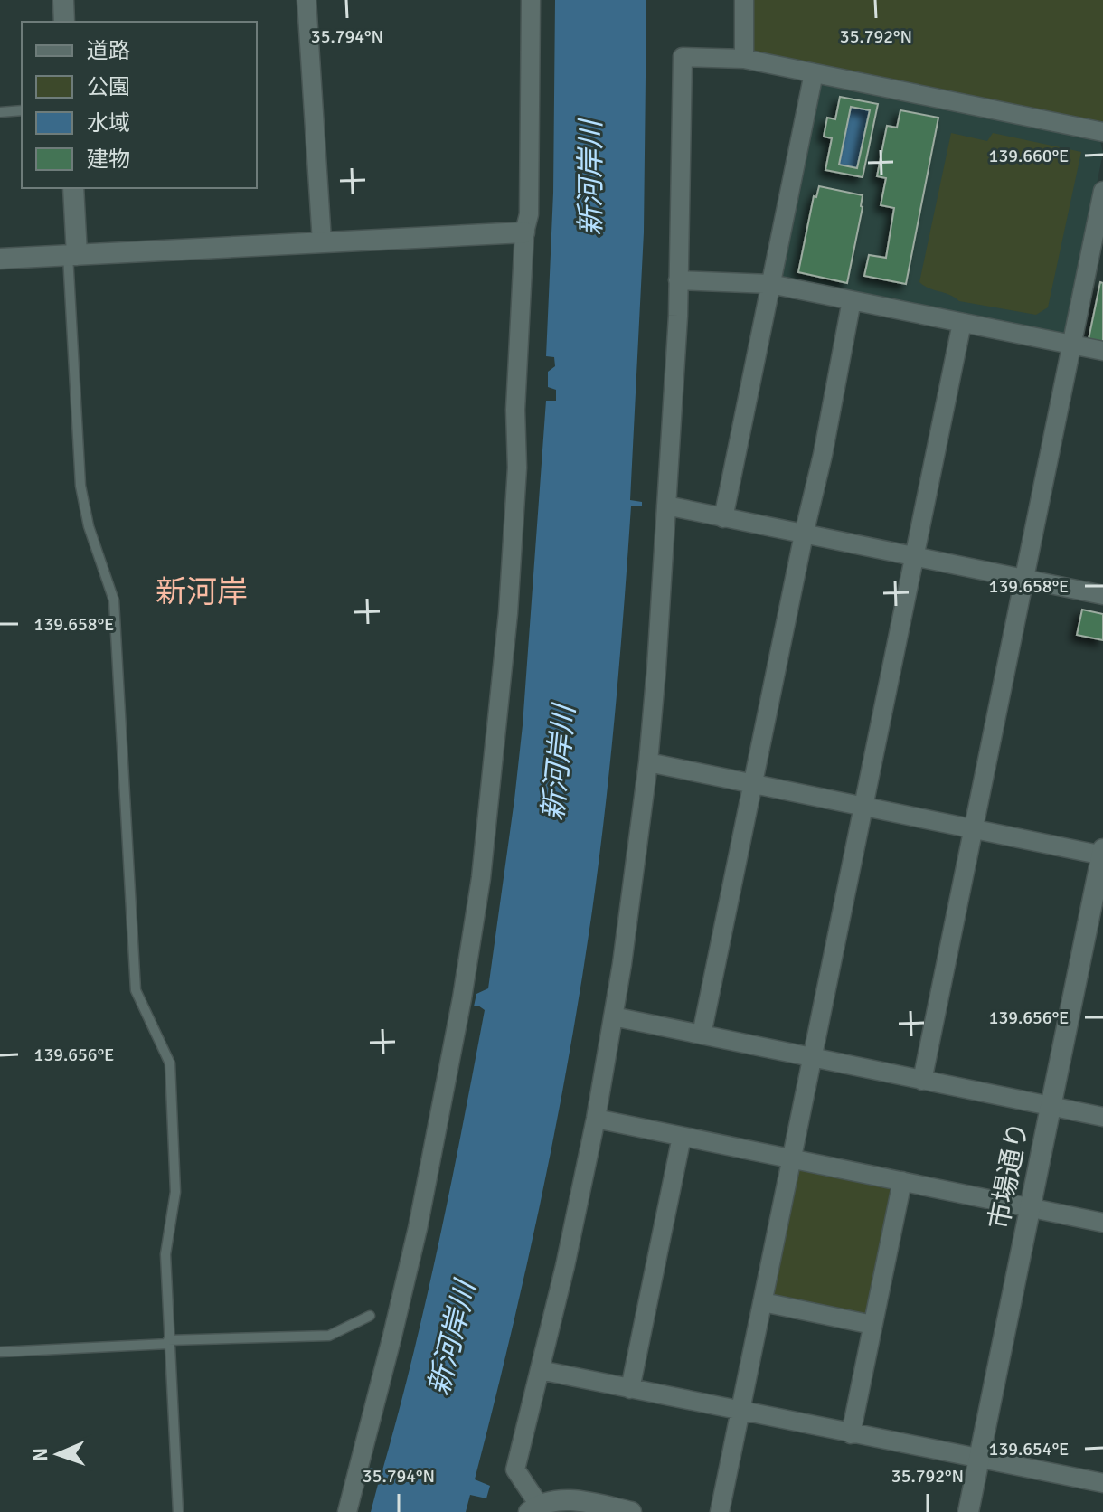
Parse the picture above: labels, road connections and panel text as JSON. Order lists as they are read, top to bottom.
{
  "streets": {
    "street": ["市場通り"]
  },
  "districts": ["新河岸"],
  "water": ["新河岸川"],
  "legend": [
    "道路",
    "公園",
    "水域",
    "建物"
  ],
  "north": "left",
  "coordinates": [
    "35.794°N",
    "35.792°N",
    "139.660°E",
    "139.658°E",
    "139.656°E",
    "139.654°E"
  ]
}
